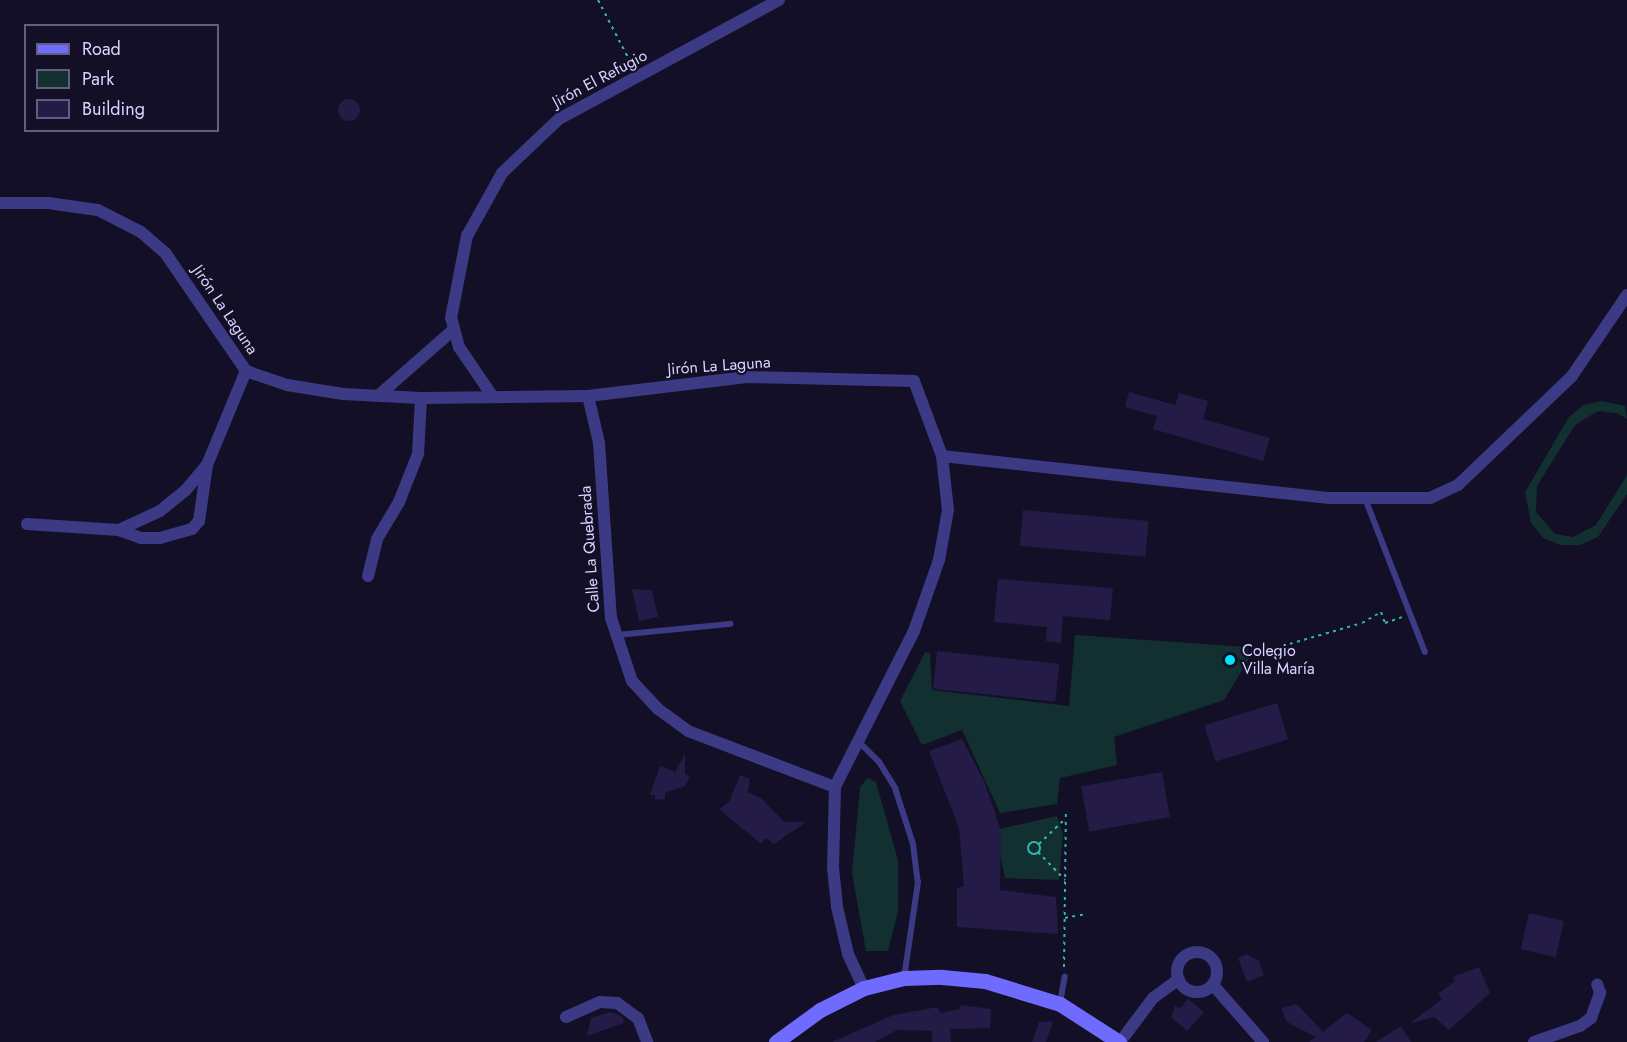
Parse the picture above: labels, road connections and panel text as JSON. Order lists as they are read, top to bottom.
{
  "streets": {
    "street": ["Jirón El Refugio", "Jirón La Laguna", "Calle La Quebrada"]
  },
  "crossings": [
    ["Jirón La Laguna", "Calle La Quebrada"]
  ],
  "places": ["Colegio Villa María"],
  "legend": ["Road", "Park", "Building"]
}
